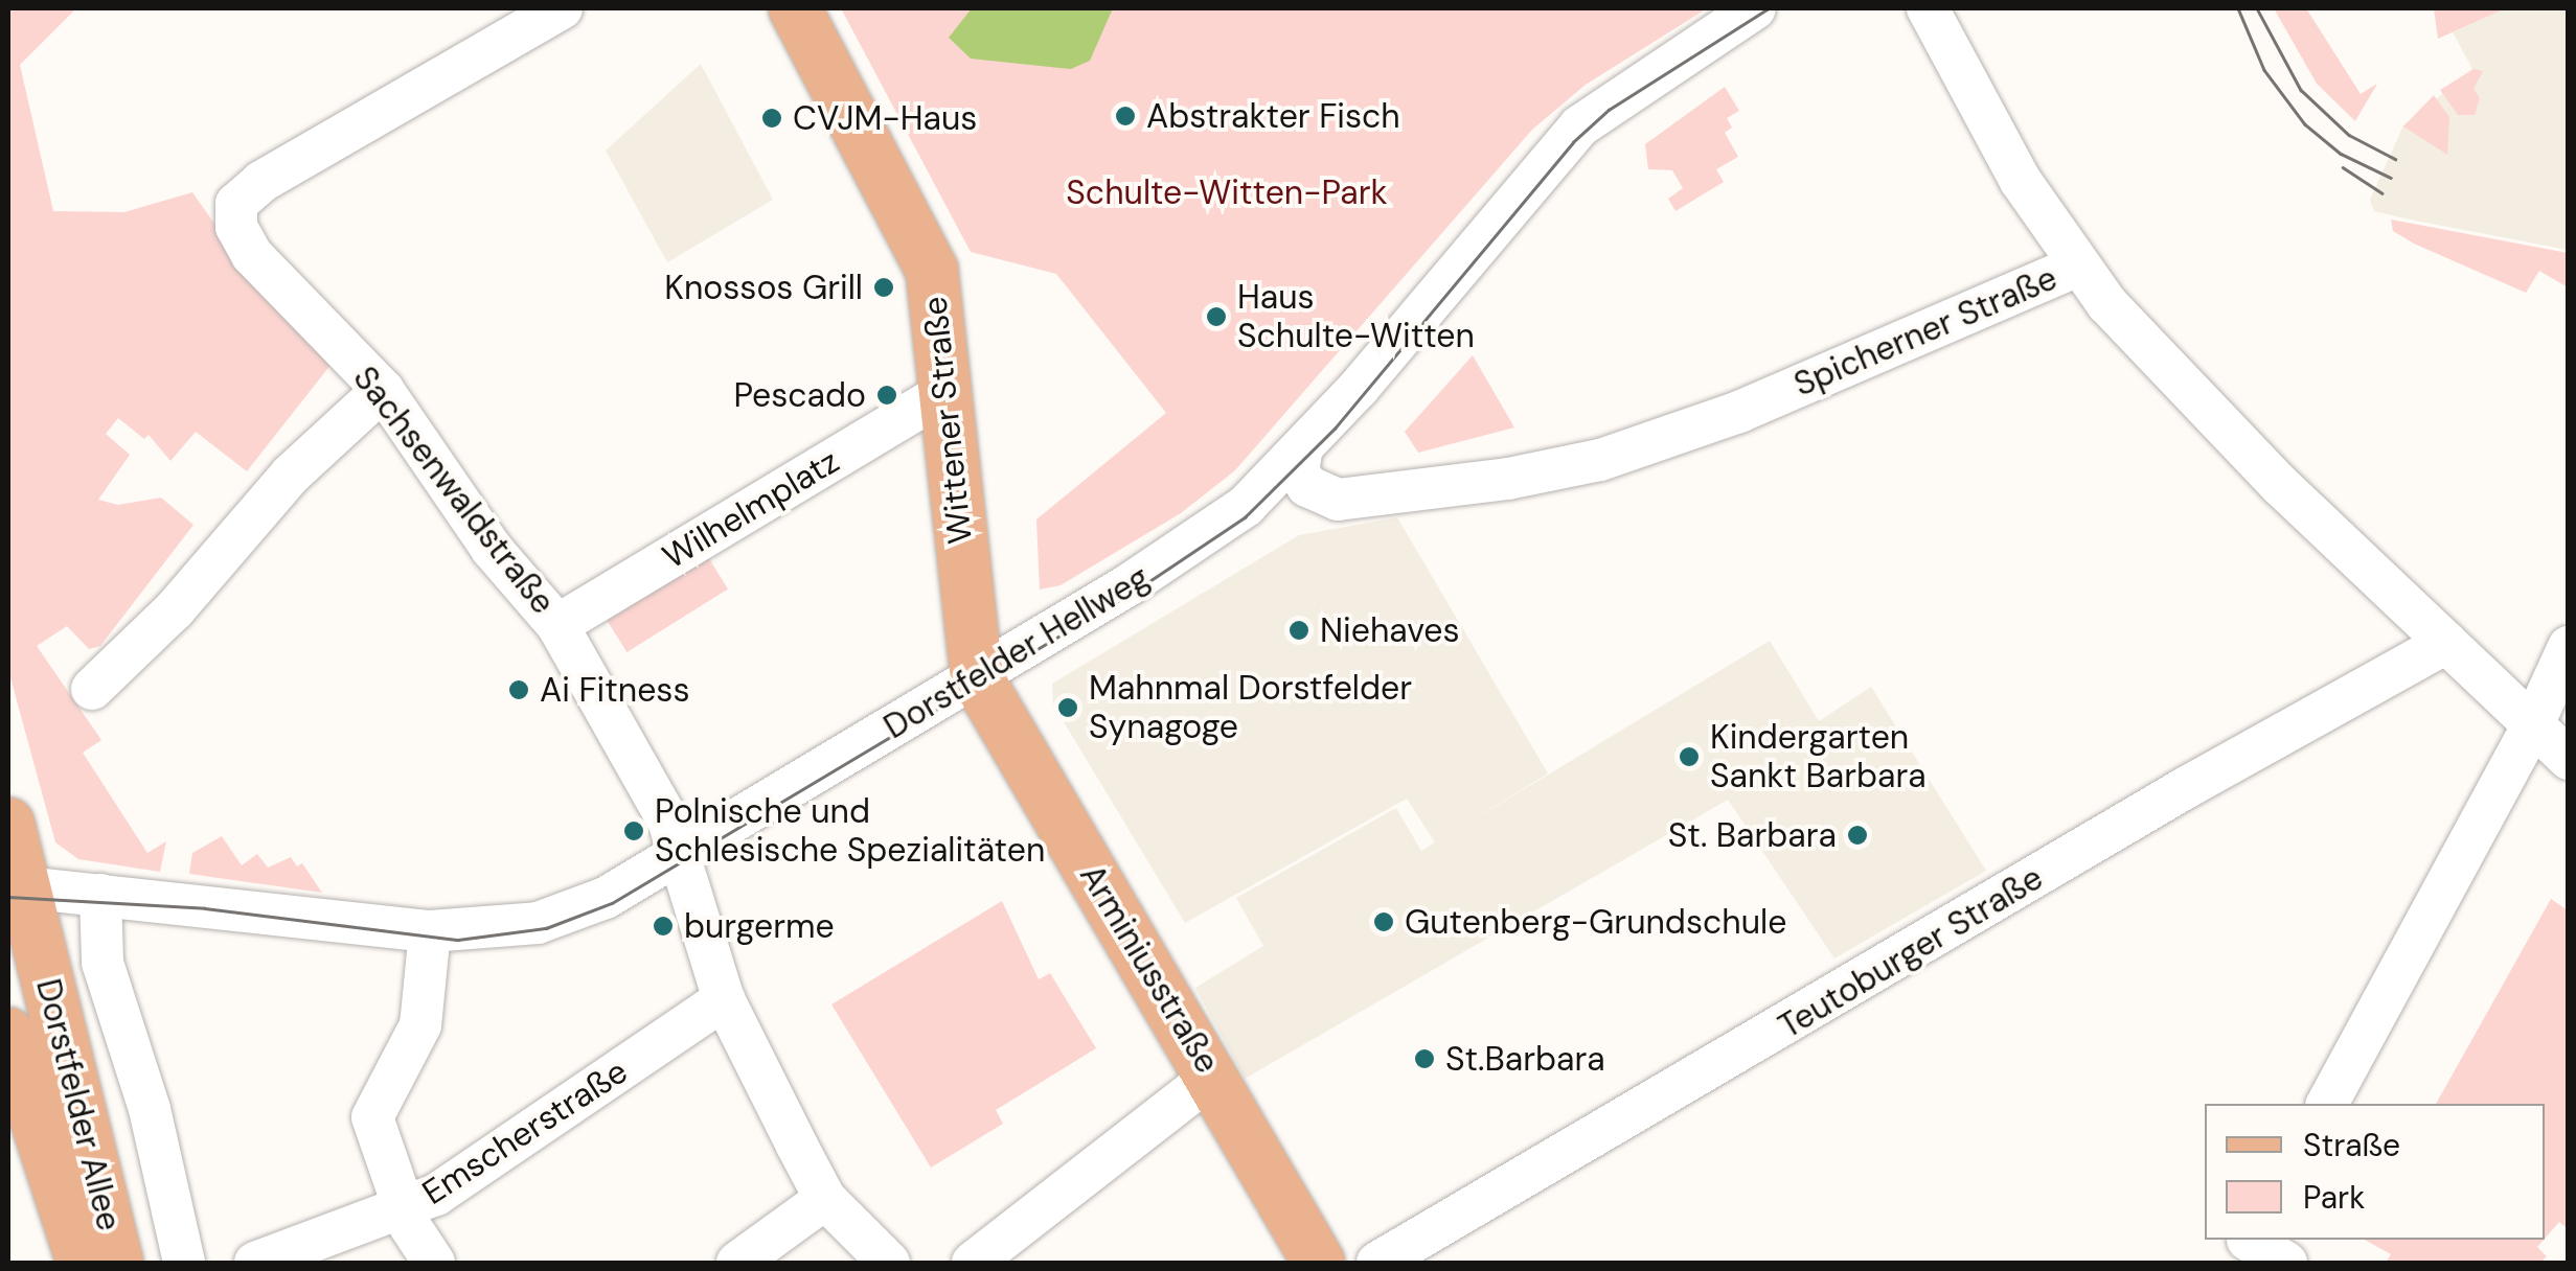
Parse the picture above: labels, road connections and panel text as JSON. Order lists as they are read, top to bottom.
{
  "streets": {
    "main road": ["Wittener Straße", "Arminiusstraße", "Dorstfelder Allee"],
    "street": [
      "Spicherner Straße",
      "Sachsenwaldstraße",
      "Wilhelmplatz",
      "Dorstfelder Hellweg",
      "Teutoburger Straße",
      "Emscherstraße"
    ]
  },
  "crossings": [
    ["Spicherner Straße", "Dorstfelder Hellweg"],
    ["Spicherner Straße", "Teutoburger Straße"],
    ["Wittener Straße", "Wilhelmplatz"],
    ["Wittener Straße", "Dorstfelder Hellweg"],
    ["Wittener Straße", "Arminiusstraße"],
    ["Sachsenwaldstraße", "Wilhelmplatz"],
    ["Sachsenwaldstraße", "Dorstfelder Hellweg"],
    ["Sachsenwaldstraße", "Emscherstraße"],
    ["Dorstfelder Hellweg", "Arminiusstraße"],
    ["Dorstfelder Hellweg", "Dorstfelder Allee"]
  ],
  "parks": ["Schulte-Witten-Park"],
  "places": [
    "Abstrakter Fisch",
    "CVJM-Haus",
    "Knossos Grill",
    "Haus Schulte-Witten",
    "Pescado",
    "Niehaves",
    "Ai Fitness",
    "Mahnmal Dorstfelder Synagoge",
    "Kindergarten Sankt Barbara",
    "Polnische und Schlesische Spezialitäten",
    "St. Barbara",
    "Gutenberg-Grundschule",
    "burgerme",
    "St.Barbara"
  ],
  "legend": ["Straße", "Park"]
}
